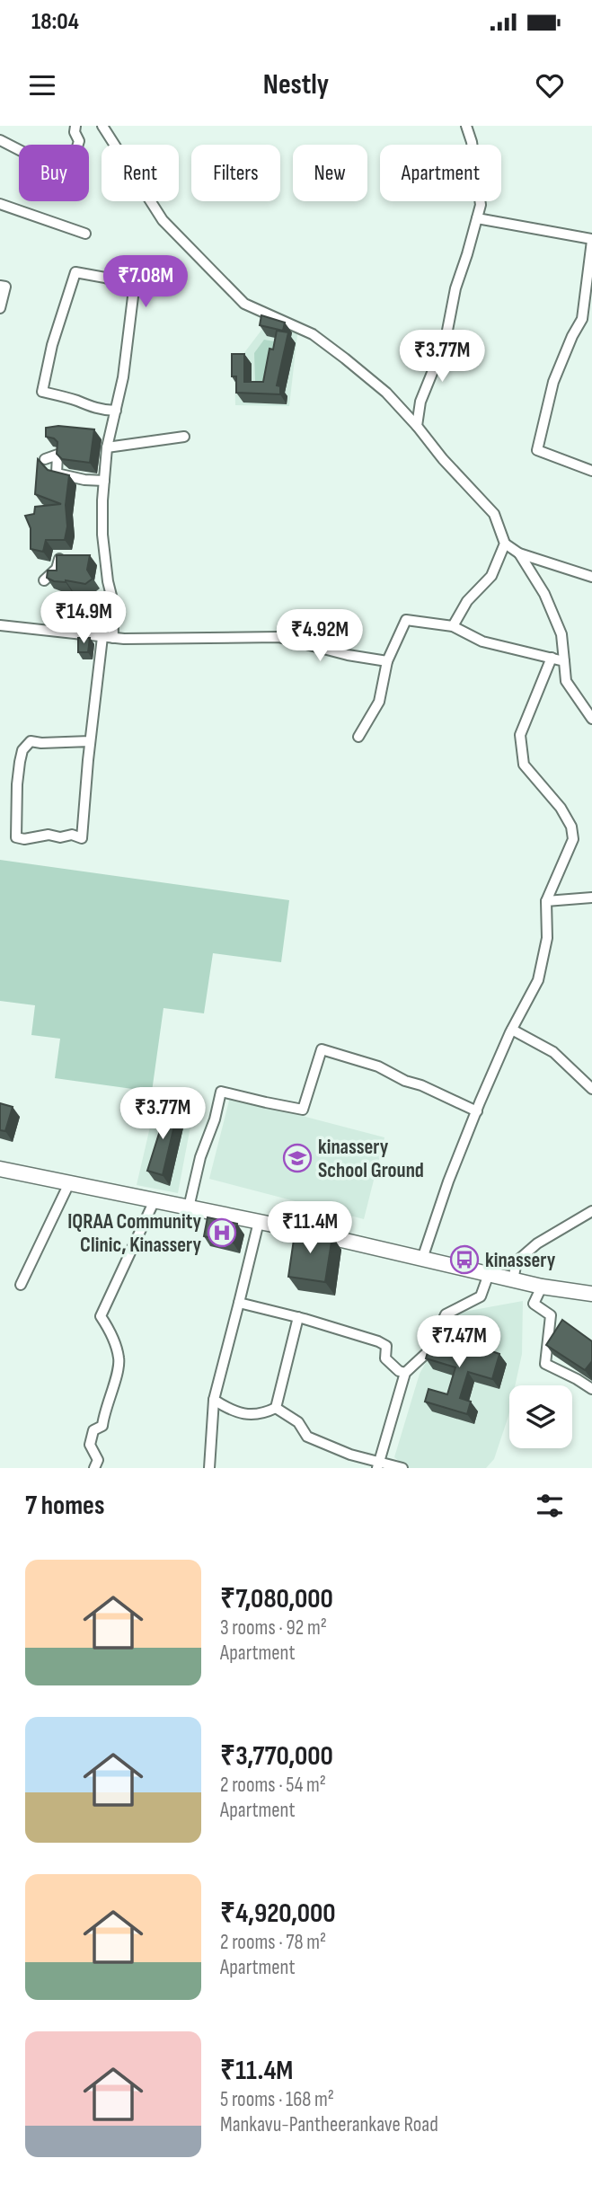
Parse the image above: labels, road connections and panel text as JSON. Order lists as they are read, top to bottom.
{
  "places": {
    "school or university": ["kinassery School Ground"],
    "hospital": ["IQRAA Community Clinic, Kinassery"],
    "bus stop": ["kinassery"]
  },
  "page": {
    "status": "18:04",
    "header": "Nestly",
    "chip": [
      "Buy",
      "Rent",
      "Filters",
      "New",
      "Apartment"
    ],
    "price": [
      "₹7.08M",
      "₹3.77M",
      "₹14.9M",
      "₹4.92M",
      "₹3.77M",
      "₹11.4M",
      "₹7.47M"
    ],
    "heading": "7 homes",
    "list": [
      {
        "name": "₹7,080,000",
        "note": "3 rooms · 92 m² · Apartment"
      },
      {
        "name": "₹3,770,000",
        "note": "2 rooms · 54 m² · Apartment"
      },
      {
        "name": "₹4,920,000",
        "note": "2 rooms · 78 m² · Apartment"
      },
      {
        "name": "₹11.4M",
        "note": "5 rooms · 168 m² · Mankavu-Pantheerankave Road"
      }
    ]
  }
}
